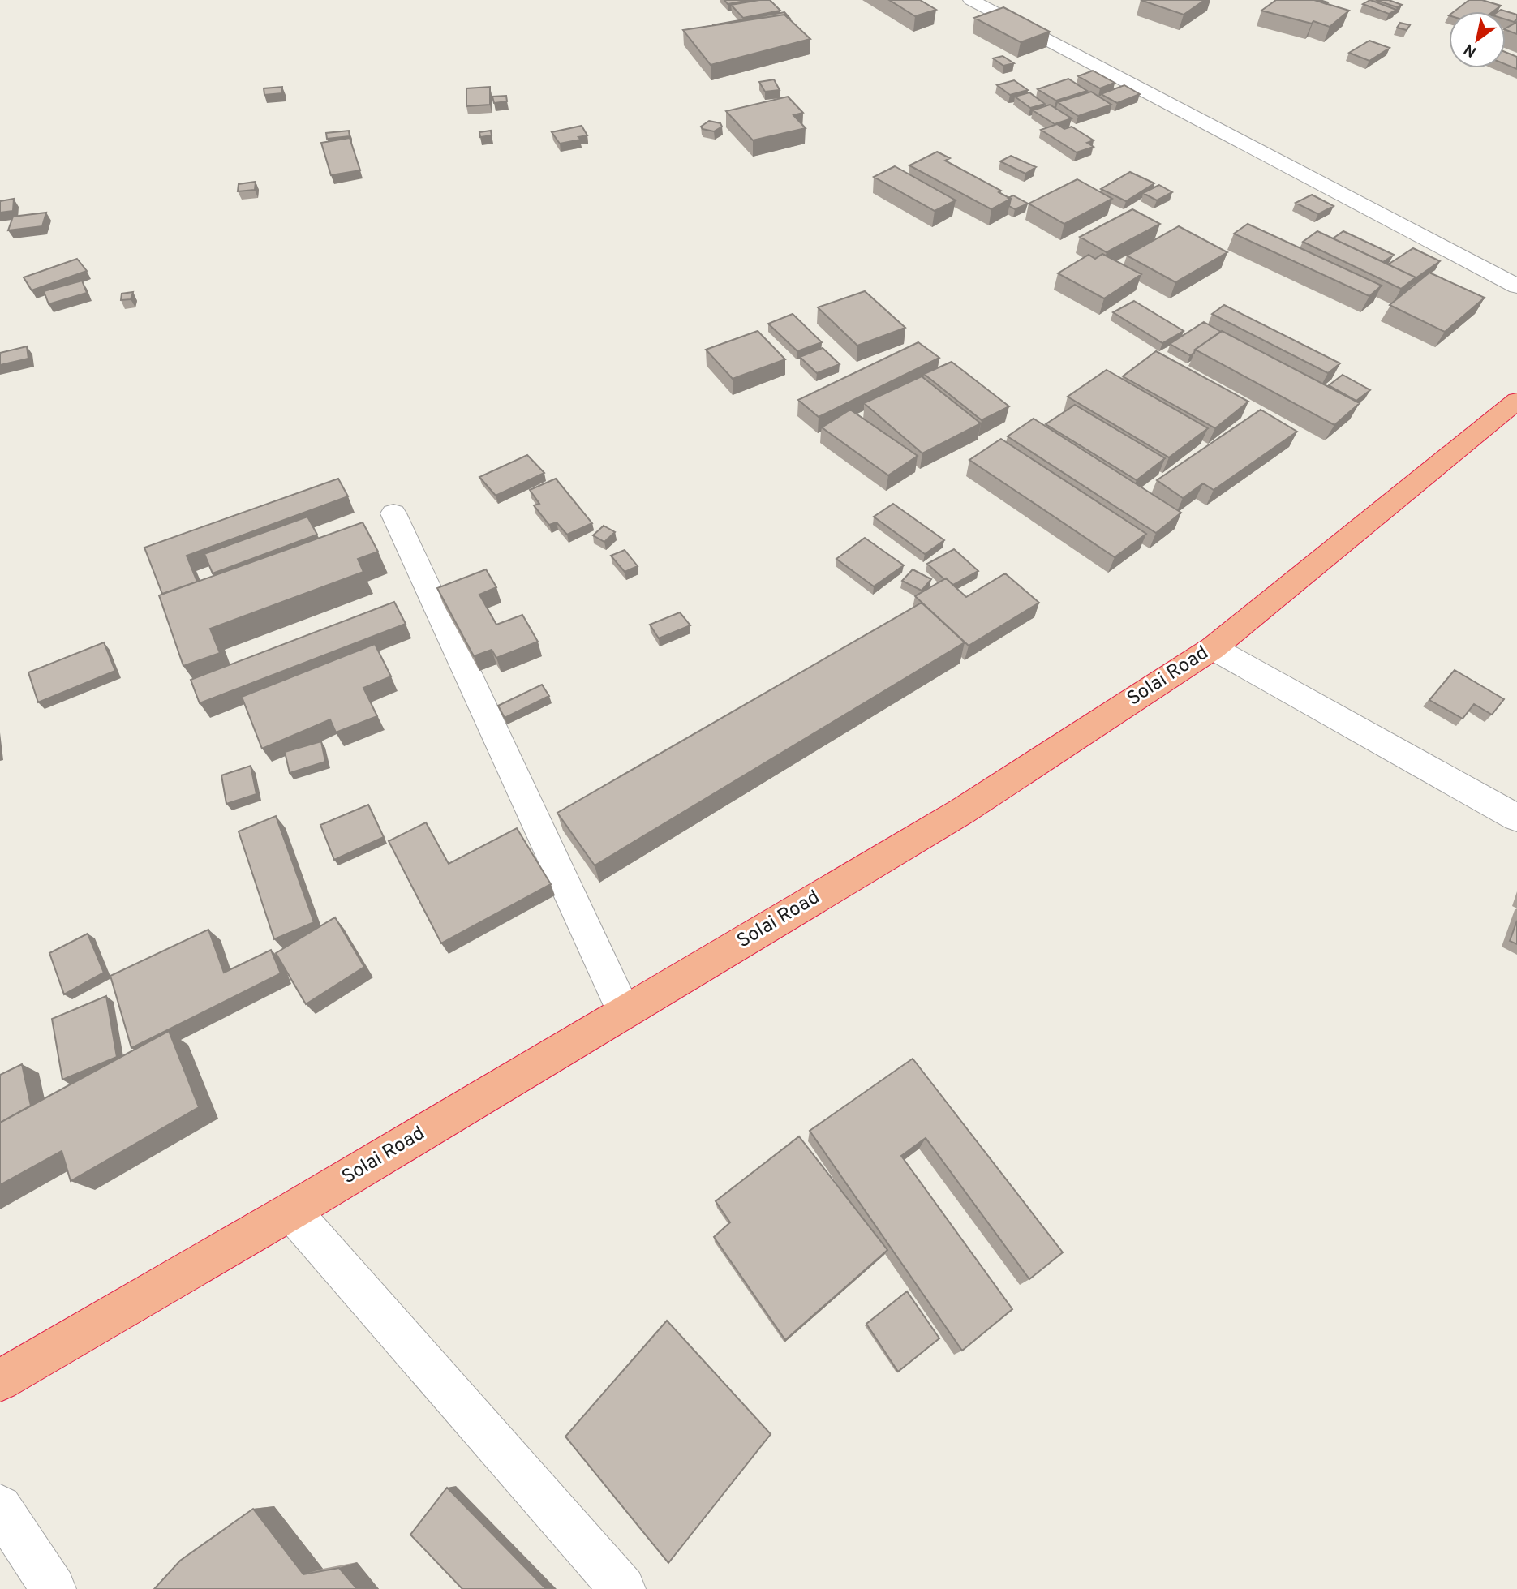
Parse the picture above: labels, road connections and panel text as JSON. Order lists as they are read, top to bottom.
{
  "streets": {
    "highway": ["Solai Road"]
  },
  "north": "bottom left"
}
